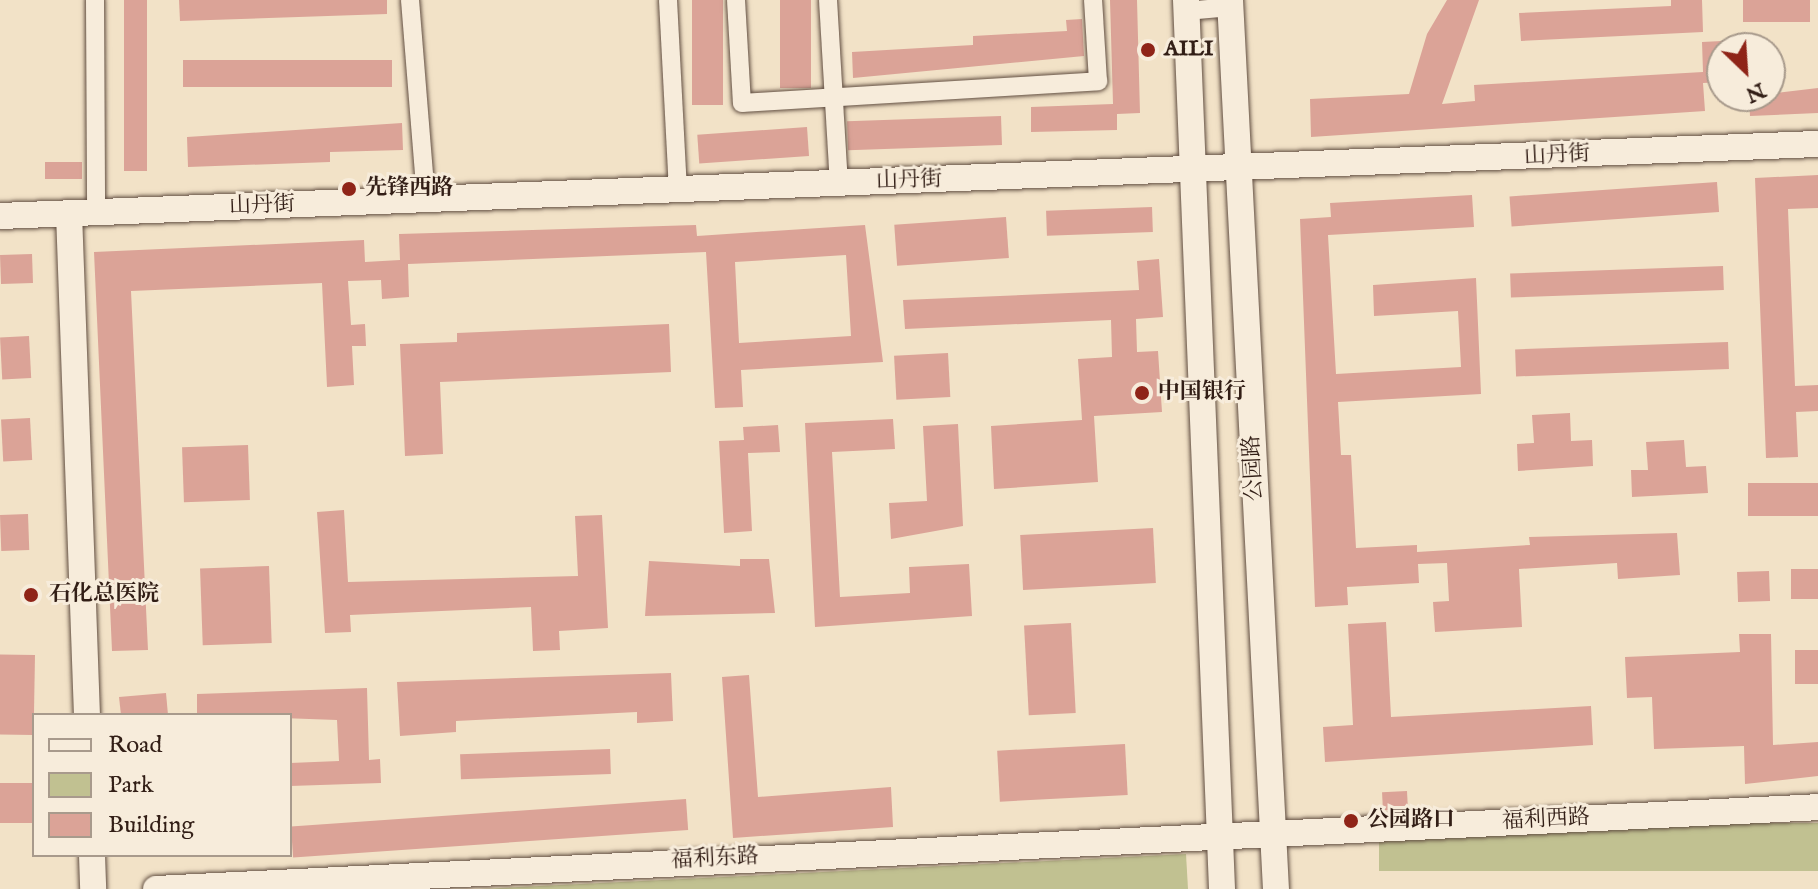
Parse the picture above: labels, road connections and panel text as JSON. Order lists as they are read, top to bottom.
{
  "streets": {
    "street": [
      "山丹街",
      "公园路",
      "福利西路",
      "福利东路"
    ]
  },
  "crossings": [
    ["山丹街", "公园路"],
    ["公园路", "福利西路"],
    ["公园路", "福利东路"],
    ["福利西路", "福利东路"]
  ],
  "places": [
    "AILI",
    "先锋西路",
    "中国银行",
    "石化总医院",
    "公园路口"
  ],
  "legend": ["Road", "Park", "Building"],
  "north": "bottom right"
}
